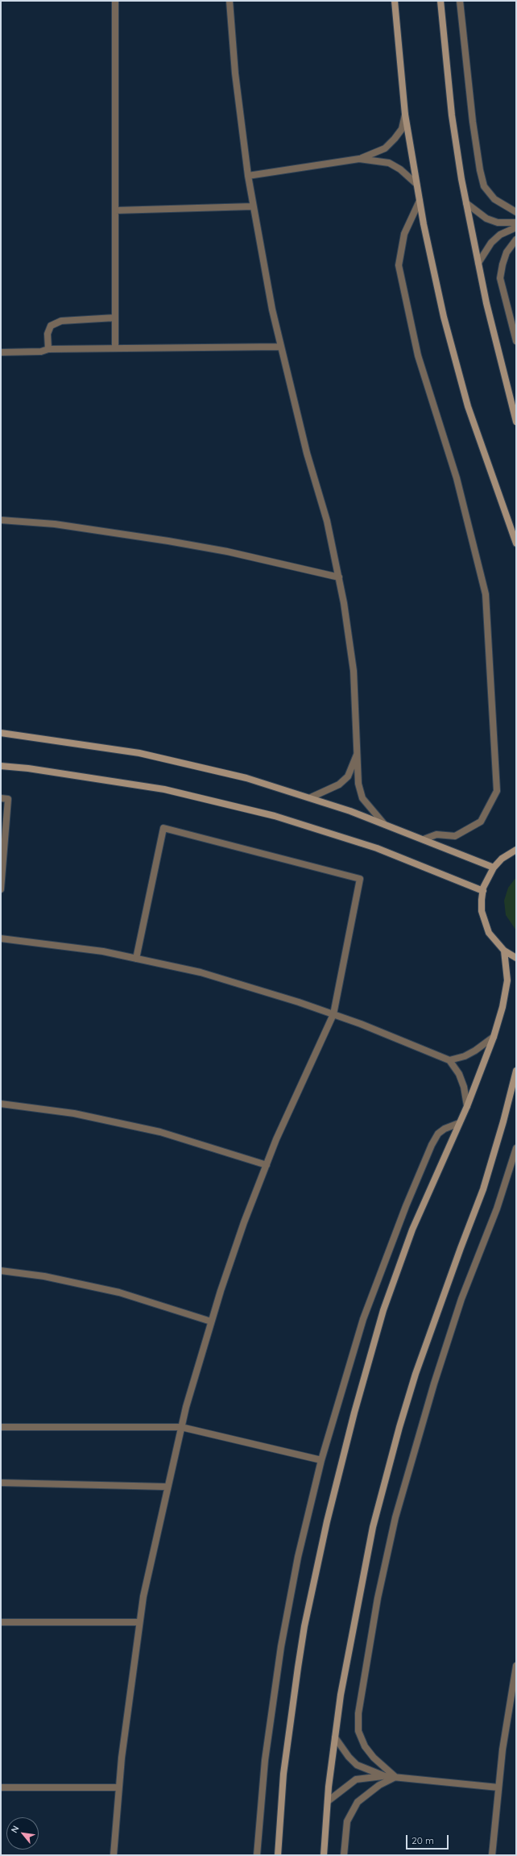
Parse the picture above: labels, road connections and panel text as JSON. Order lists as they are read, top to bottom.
{
  "scale_bar": "20 m",
  "north": "top left"
}
